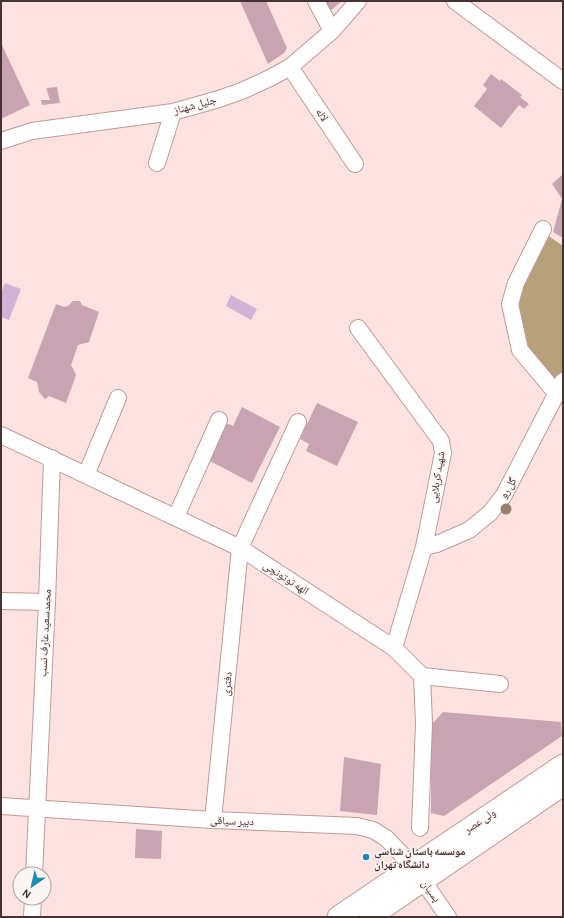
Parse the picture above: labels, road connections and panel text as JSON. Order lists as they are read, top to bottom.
{
  "streets": {
    "main road": ["ولی عصر"],
    "street": [
      "جلیل شهناز",
      "لاله",
      "شهید کربلایی",
      "گل رو",
      "الهه توتونچی",
      "محمدسعید عارف نسب",
      "دفتری",
      "دبیر سیاقی",
      "پسیان"
    ]
  },
  "crossings": [
    ["جلیل شهناز", "لاله"],
    ["شهید کربلایی", "گل رو"],
    ["شهید کربلایی", "الهه توتونچی"],
    ["الهه توتونچی", "محمدسعید عارف نسب"],
    ["الهه توتونچی", "دفتری"],
    ["محمدسعید عارف نسب", "دبیر سیاقی"],
    ["دفتری", "دبیر سیاقی"],
    ["دبیر سیاقی", "ولی عصر"],
    ["دبیر سیاقی", "پسیان"],
    ["ولی عصر", "پسیان"]
  ],
  "places": ["موسسه باستان شناسی دانشگاه تهران"],
  "north": "bottom left"
}
